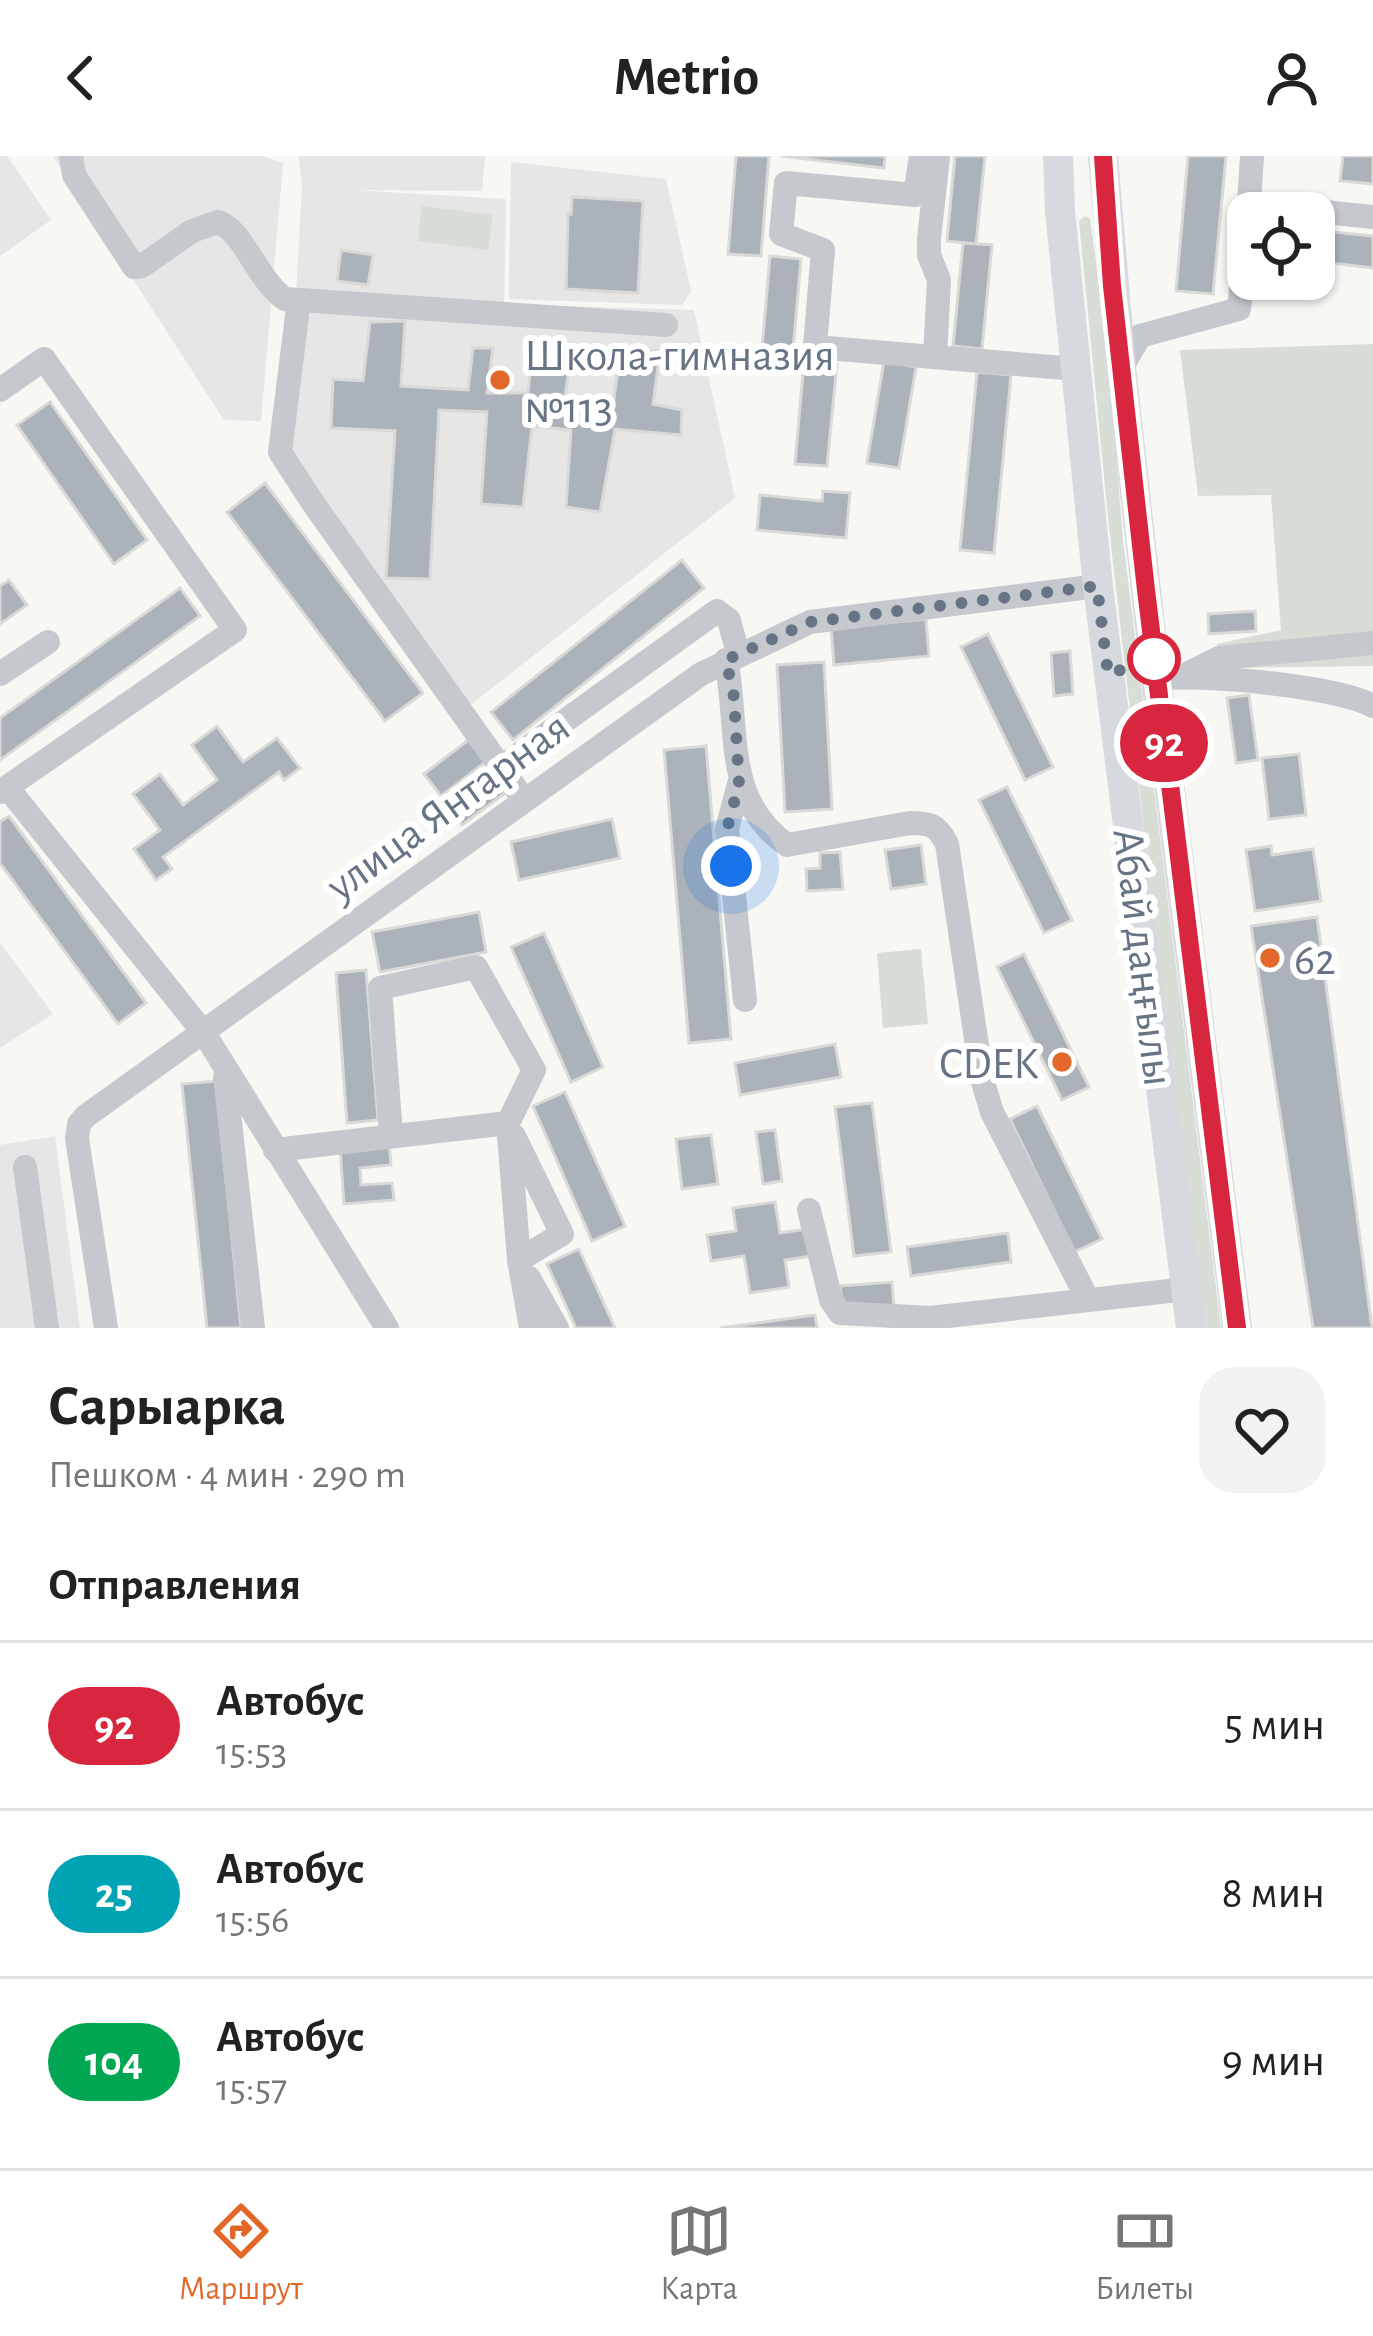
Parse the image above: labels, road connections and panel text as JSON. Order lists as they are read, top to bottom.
{
  "streets": {
    "main road": ["Абай даңғылы"],
    "street": ["улица Янтарная"]
  },
  "crossings": [
    ["улица Янтарная", "Абай даңғылы"]
  ],
  "places": ["Школа-гимназия №113", "62", "CDEK"],
  "lines": ["bus line 92"],
  "page": {
    "header": "Metrio",
    "on_map": "92",
    "heading": [
      ["Сарыарка", "Пешком · 4 мин · 290 m"],
      "Отправления"
    ],
    "list": [
      {
        "mark": "92",
        "name": "Автобус",
        "note": "15:53",
        "value": "5 мин"
      },
      {
        "mark": "25",
        "name": "Автобус",
        "note": "15:56",
        "value": "8 мин"
      },
      {
        "mark": "104",
        "name": "Автобус",
        "note": "15:57",
        "value": "9 мин"
      }
    ],
    "tabs": ["Маршрут", "Карта", "Билеты"]
  }
}
